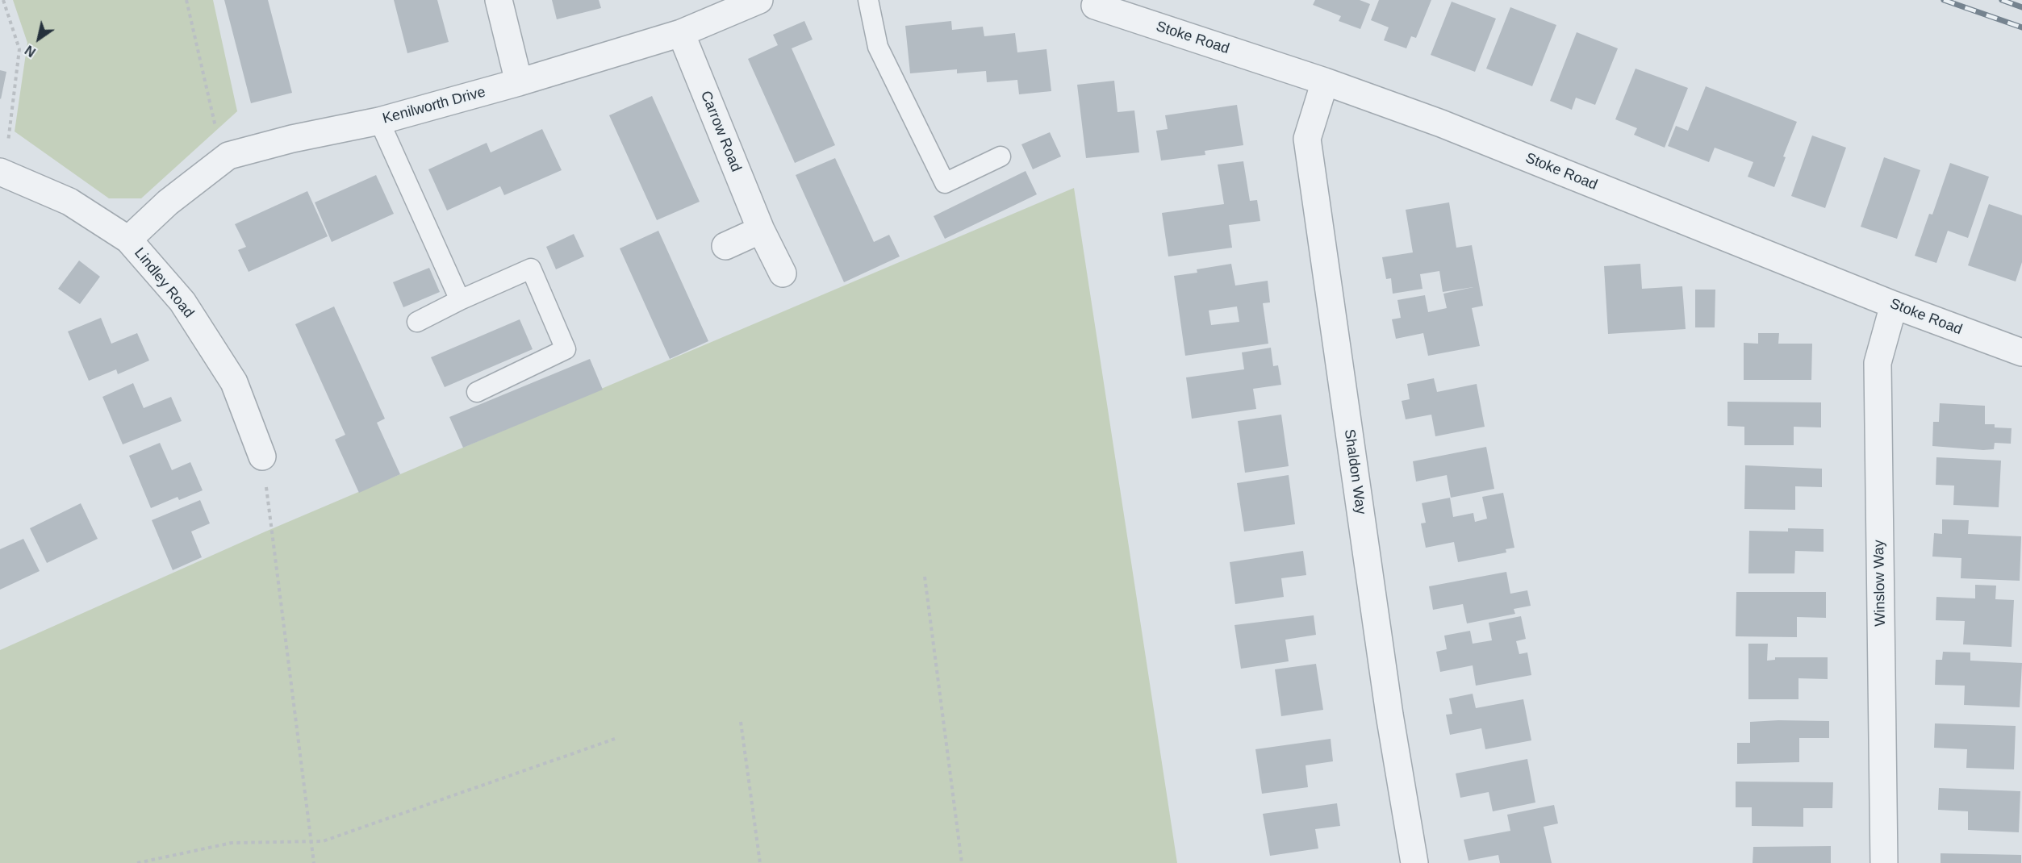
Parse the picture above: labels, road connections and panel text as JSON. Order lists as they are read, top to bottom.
{
  "streets": {
    "street": [
      "Stoke Road",
      "Kenilworth Drive",
      "Carrow Road",
      "Lindley Road",
      "Shaldon Way",
      "Winslow Way"
    ]
  },
  "crossings": [
    ["Stoke Road", "Shaldon Way"],
    ["Stoke Road", "Winslow Way"],
    ["Kenilworth Drive", "Carrow Road"],
    ["Kenilworth Drive", "Lindley Road"]
  ],
  "north": "bottom left"
}
